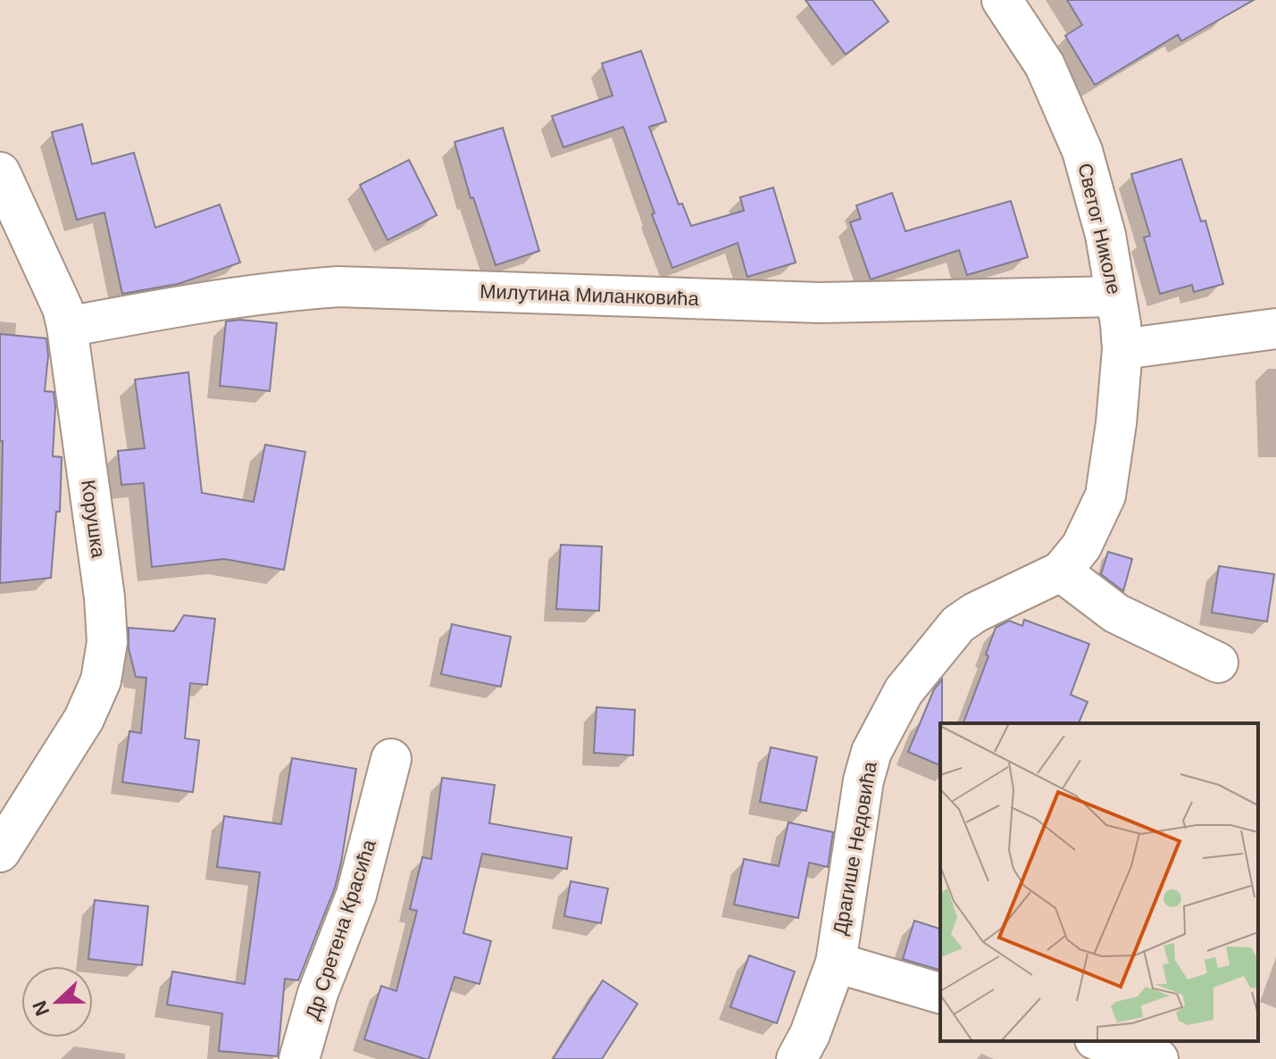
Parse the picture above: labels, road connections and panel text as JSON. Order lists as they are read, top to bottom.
{
  "streets": {
    "street": [
      "Светог Николе",
      "Милутина Миланковића",
      "Корушка",
      "Драгише Недовића",
      "Др Сретена Красића"
    ]
  },
  "crossings": [
    ["Светог Николе", "Милутина Миланковића"],
    ["Светог Николе", "Драгише Недовића"],
    ["Милутина Миланковића", "Корушка"]
  ],
  "north": "left"
}
